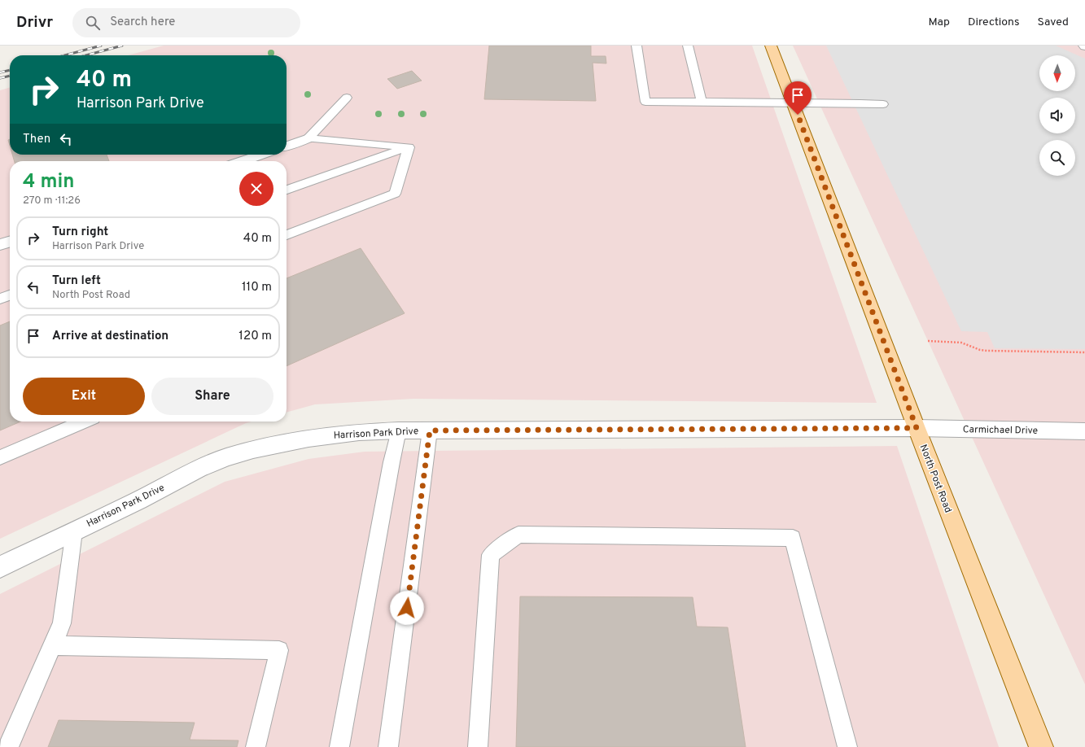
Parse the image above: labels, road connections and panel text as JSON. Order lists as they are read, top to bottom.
{
  "streets": {
    "main road": ["North Post Road"],
    "street": ["Carmichael Drive", "Harrison Park Drive"]
  },
  "crossings": [
    ["Carmichael Drive", "Harrison Park Drive"],
    ["Carmichael Drive", "North Post Road"],
    ["Harrison Park Drive", "North Post Road"]
  ],
  "north": "bottom",
  "page": {
    "header": "Drivr",
    "search": "Search here",
    "nav": ["Map", "Directions", "Saved"],
    "turn": ["40 m", "Harrison Park Drive"],
    "then": "Then",
    "heading": ["4 min", "270 m · 11:26"],
    "list": [
      {
        "name": "Turn right",
        "note": "Harrison Park Drive",
        "value": "40 m"
      },
      {
        "name": "Turn left",
        "note": "North Post Road",
        "value": "110 m"
      },
      {
        "name": "Arrive at destination",
        "value": "120 m"
      }
    ],
    "buttons": ["Exit", "Share"]
  }
}
